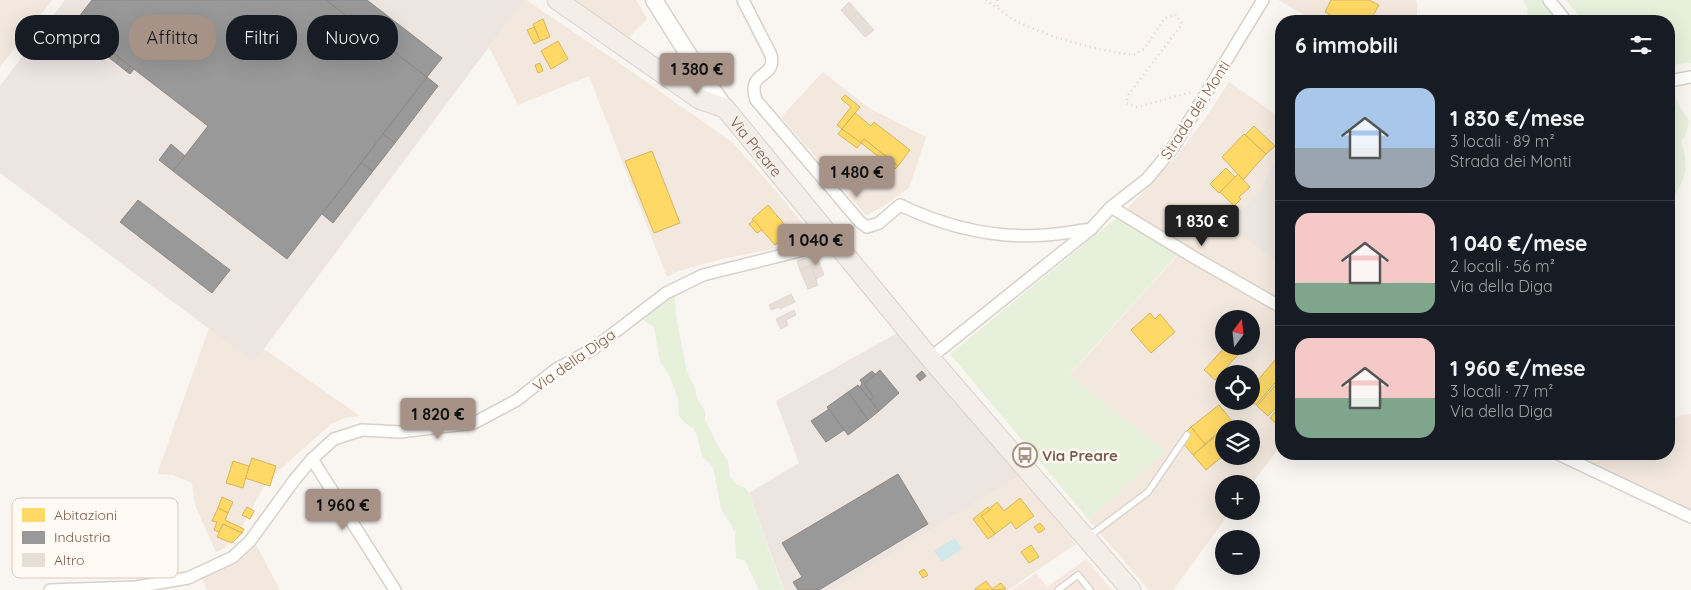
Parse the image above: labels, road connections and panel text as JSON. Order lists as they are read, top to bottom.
{
  "streets": {
    "main road": ["Via Preare"],
    "street": ["Strada dei Monti", "Via della Diga"]
  },
  "crossings": [
    ["Strada dei Monti", "Via Preare"],
    ["Via Preare", "Via della Diga"]
  ],
  "places": {
    "bus stop": ["Via Preare"]
  },
  "legend": ["Abitazioni", "Industria", "Altro"],
  "north": "top",
  "page": {
    "chip": [
      "Compra",
      "Affitta",
      "Filtri",
      "Nuovo"
    ],
    "heading": "6 immobili",
    "price": [
      "1 380 €",
      "1 480 €",
      "1 830 €",
      "1 040 €",
      "1 820 €",
      "1 960 €"
    ],
    "list": [
      {
        "name": "1 830 €/mese",
        "note": "3 locali · 89 m² · Strada dei Monti"
      },
      {
        "name": "1 040 €/mese",
        "note": "2 locali · 56 m² · Via della Diga"
      },
      {
        "name": "1 960 €/mese",
        "note": "3 locali · 77 m² · Via della Diga"
      }
    ],
    "map_buttons": ["+", "−"]
  }
}
